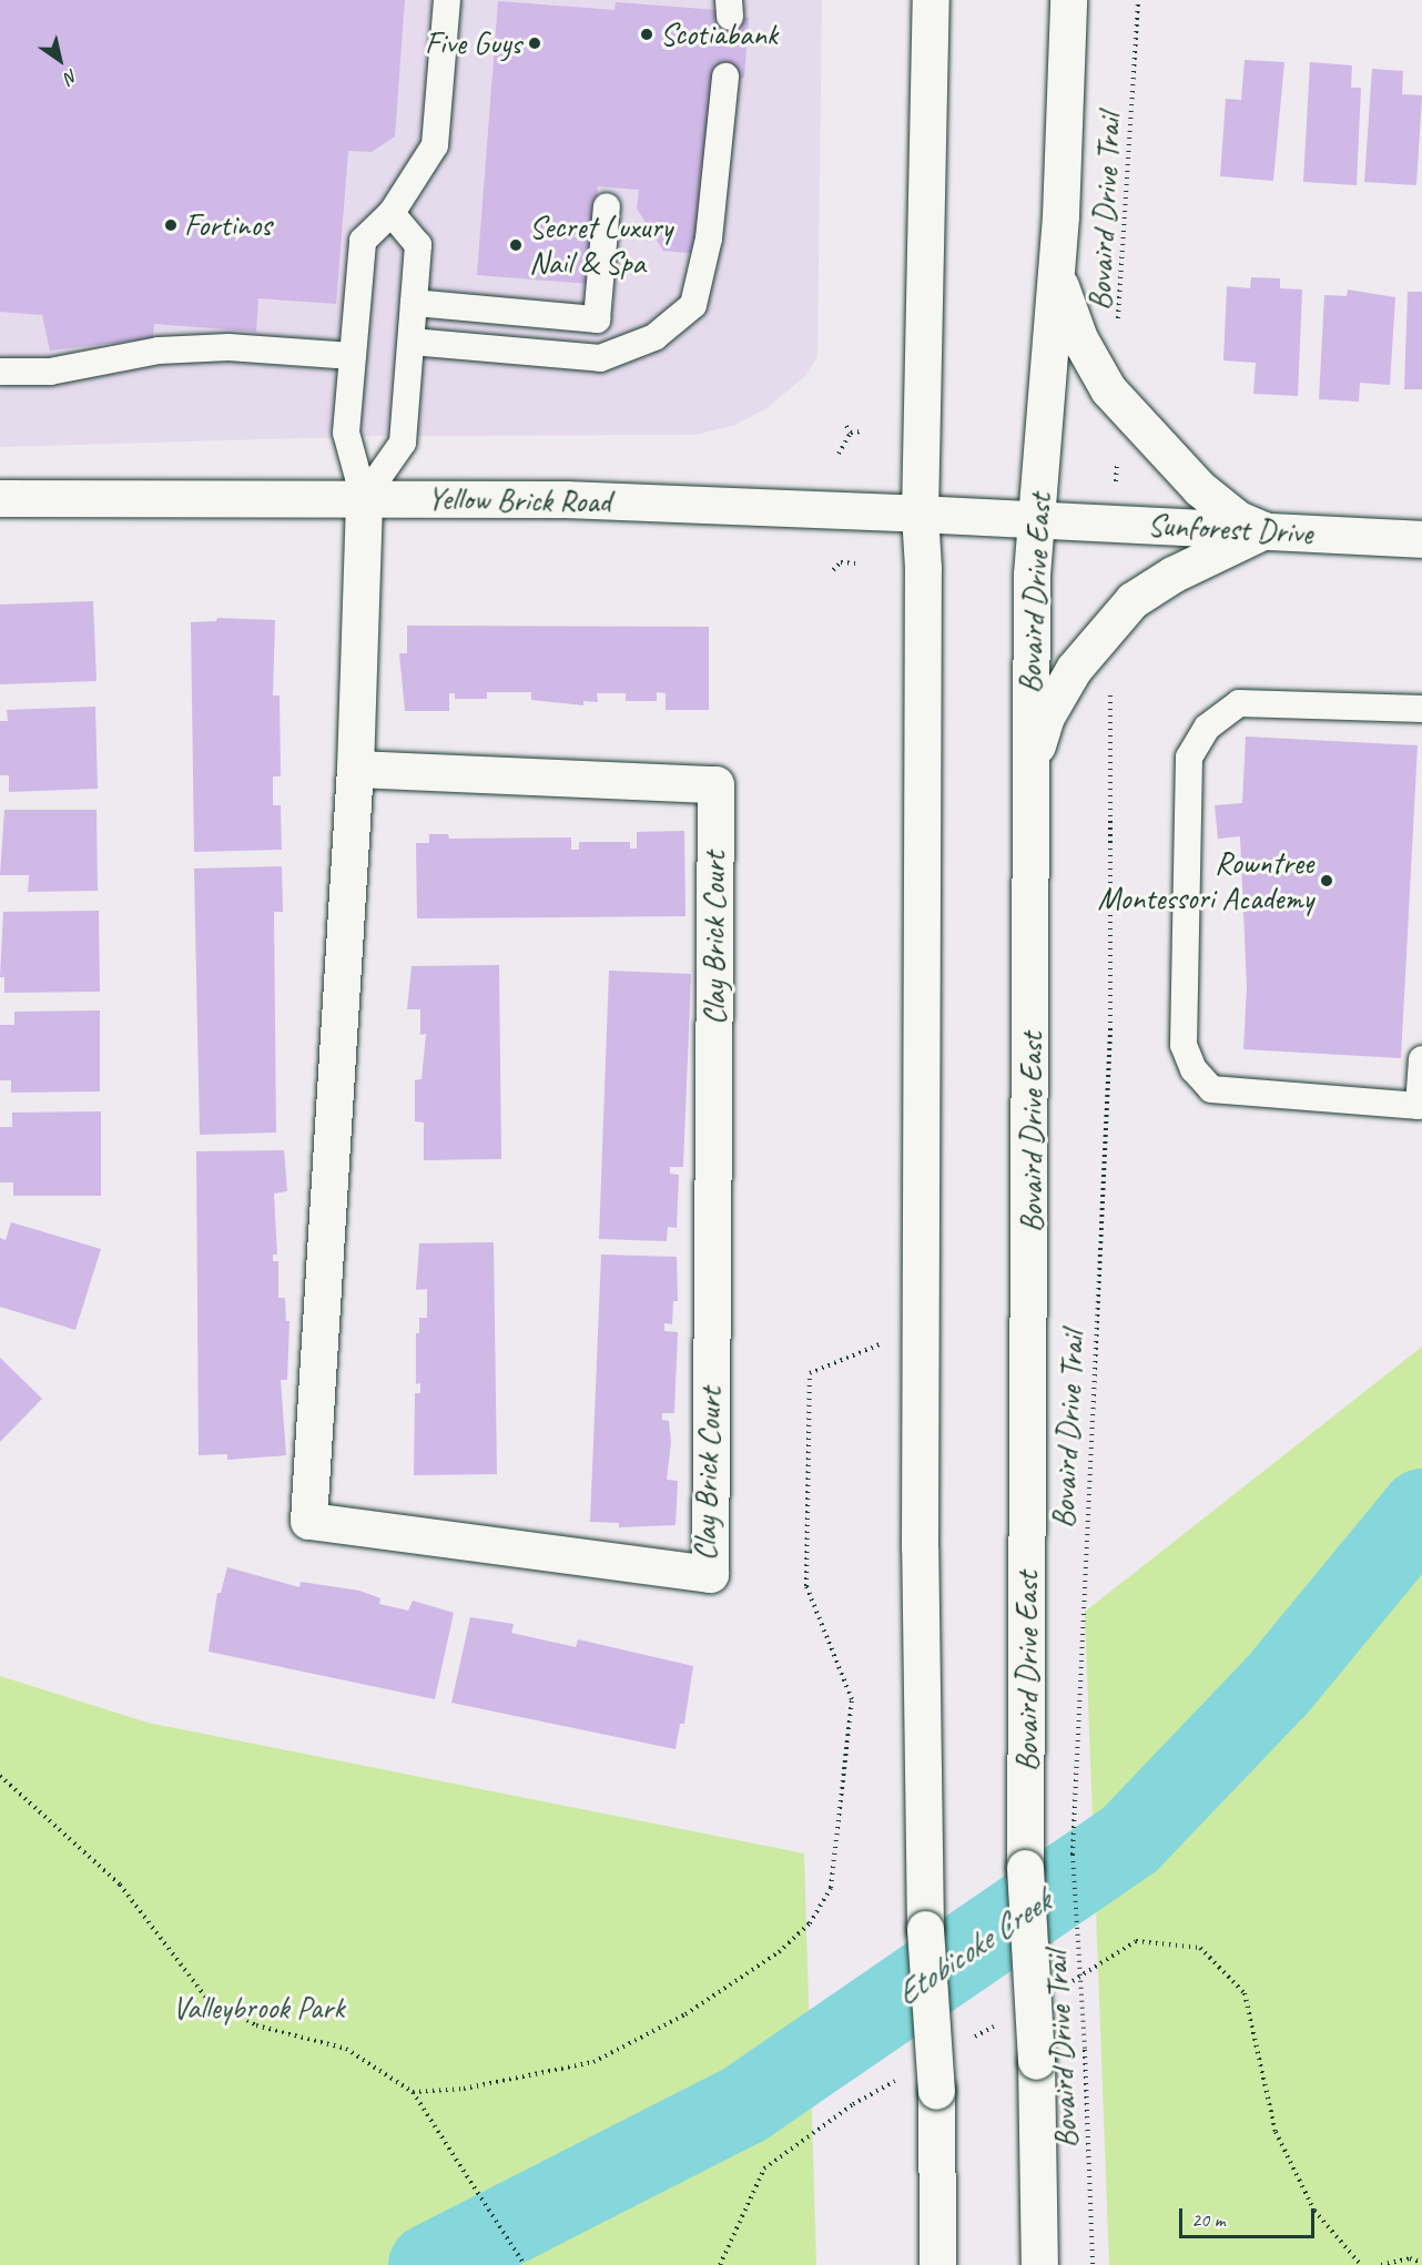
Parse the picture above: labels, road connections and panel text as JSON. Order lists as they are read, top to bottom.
{
  "streets": {
    "main road": [
      "Yellow Brick Road",
      "Sunforest Drive",
      "Bovaird Drive East",
      "Clay Brick Court"
    ],
    "path": ["Bovaird Drive Trail"]
  },
  "crossings": [
    ["Yellow Brick Road", "Sunforest Drive"],
    ["Yellow Brick Road", "Bovaird Drive East"],
    ["Yellow Brick Road", "Clay Brick Court"],
    ["Sunforest Drive", "Bovaird Drive East"]
  ],
  "water": ["Etobicoke Creek"],
  "parks": ["Valleybrook Park"],
  "places": [
    "Scotiabank",
    "Five Guys",
    "Fortinos",
    "Secret Luxury Nail & Spa",
    "Rowntree Montessori Academy"
  ],
  "scale_bar": "20 m",
  "north": "bottom right"
}
